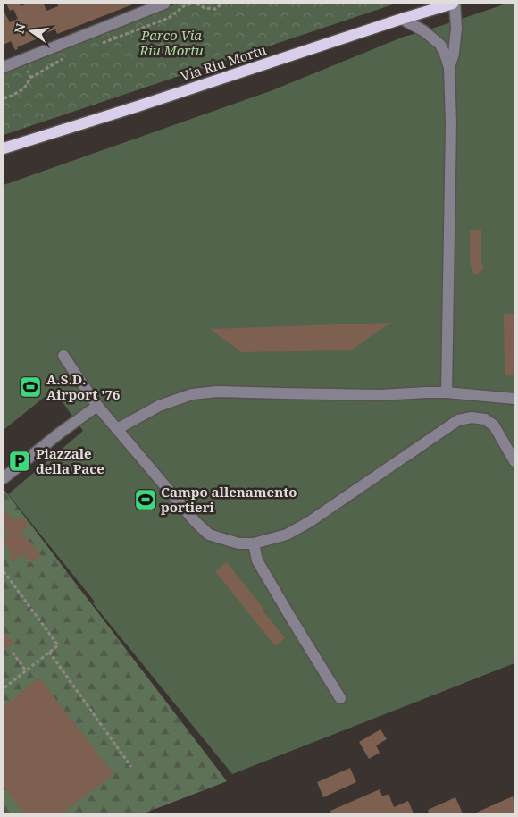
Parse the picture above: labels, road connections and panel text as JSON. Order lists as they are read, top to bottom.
{
  "streets": {
    "main road": ["Via Riu Mortu"]
  },
  "parks": ["Parco Via Riu Mortu"],
  "places": {
    "sports": ["A.S.D. Airport '76", "Campo allenamento portieri"],
    "parking": ["Piazzale della Pace"]
  },
  "north": "left"
}
